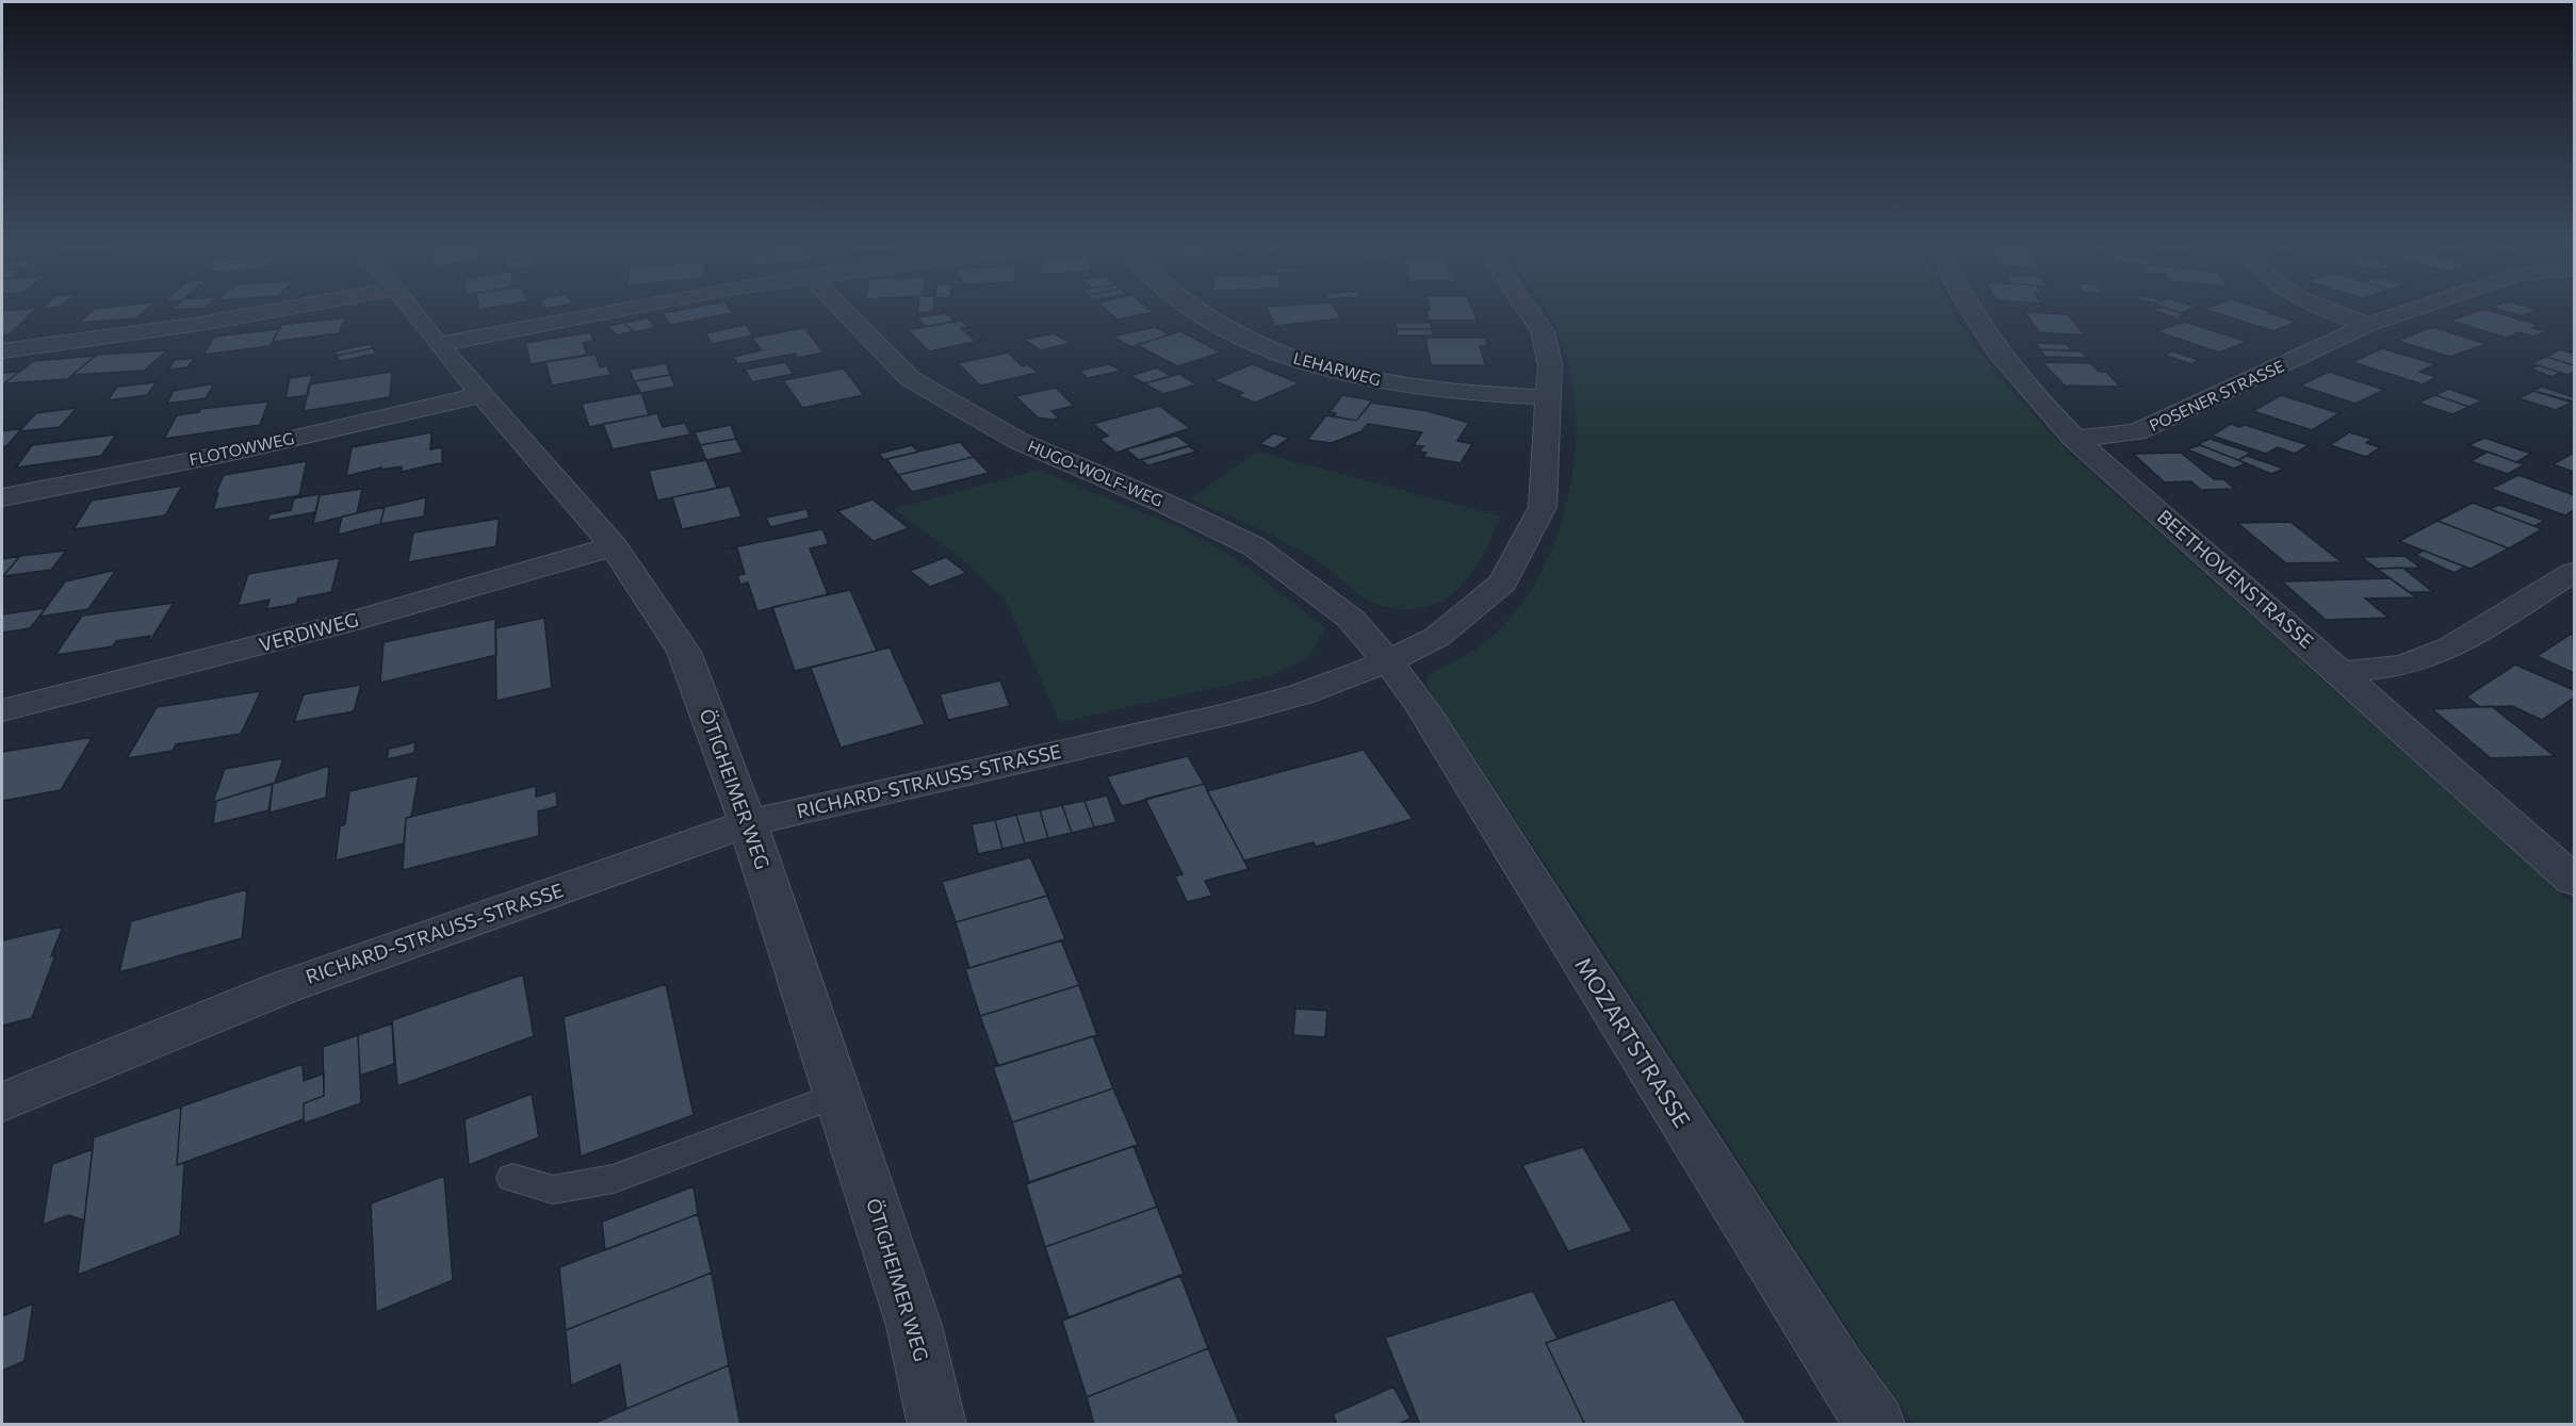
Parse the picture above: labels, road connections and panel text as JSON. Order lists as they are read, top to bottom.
{
  "streets": {
    "street": [
      "LEHARWEG",
      "POSENER STRASSE",
      "FLOTOWWEG",
      "HUGO-WOLF-WEG",
      "BEETHOVENSTRASSE",
      "VERDIWEG",
      "RICHARD-STRAUSS-STRASSE",
      "ÖTIGHEIMER WEG",
      "MOZARTSTRASSE"
    ]
  },
  "crossings": [
    ["LEHARWEG", "RICHARD-STRAUSS-STRASSE"],
    ["POSENER STRASSE", "BEETHOVENSTRASSE"],
    ["FLOTOWWEG", "ÖTIGHEIMER WEG"],
    ["HUGO-WOLF-WEG", "RICHARD-STRAUSS-STRASSE"],
    ["HUGO-WOLF-WEG", "MOZARTSTRASSE"],
    ["VERDIWEG", "ÖTIGHEIMER WEG"],
    ["RICHARD-STRAUSS-STRASSE", "ÖTIGHEIMER WEG"],
    ["RICHARD-STRAUSS-STRASSE", "MOZARTSTRASSE"]
  ]
}
